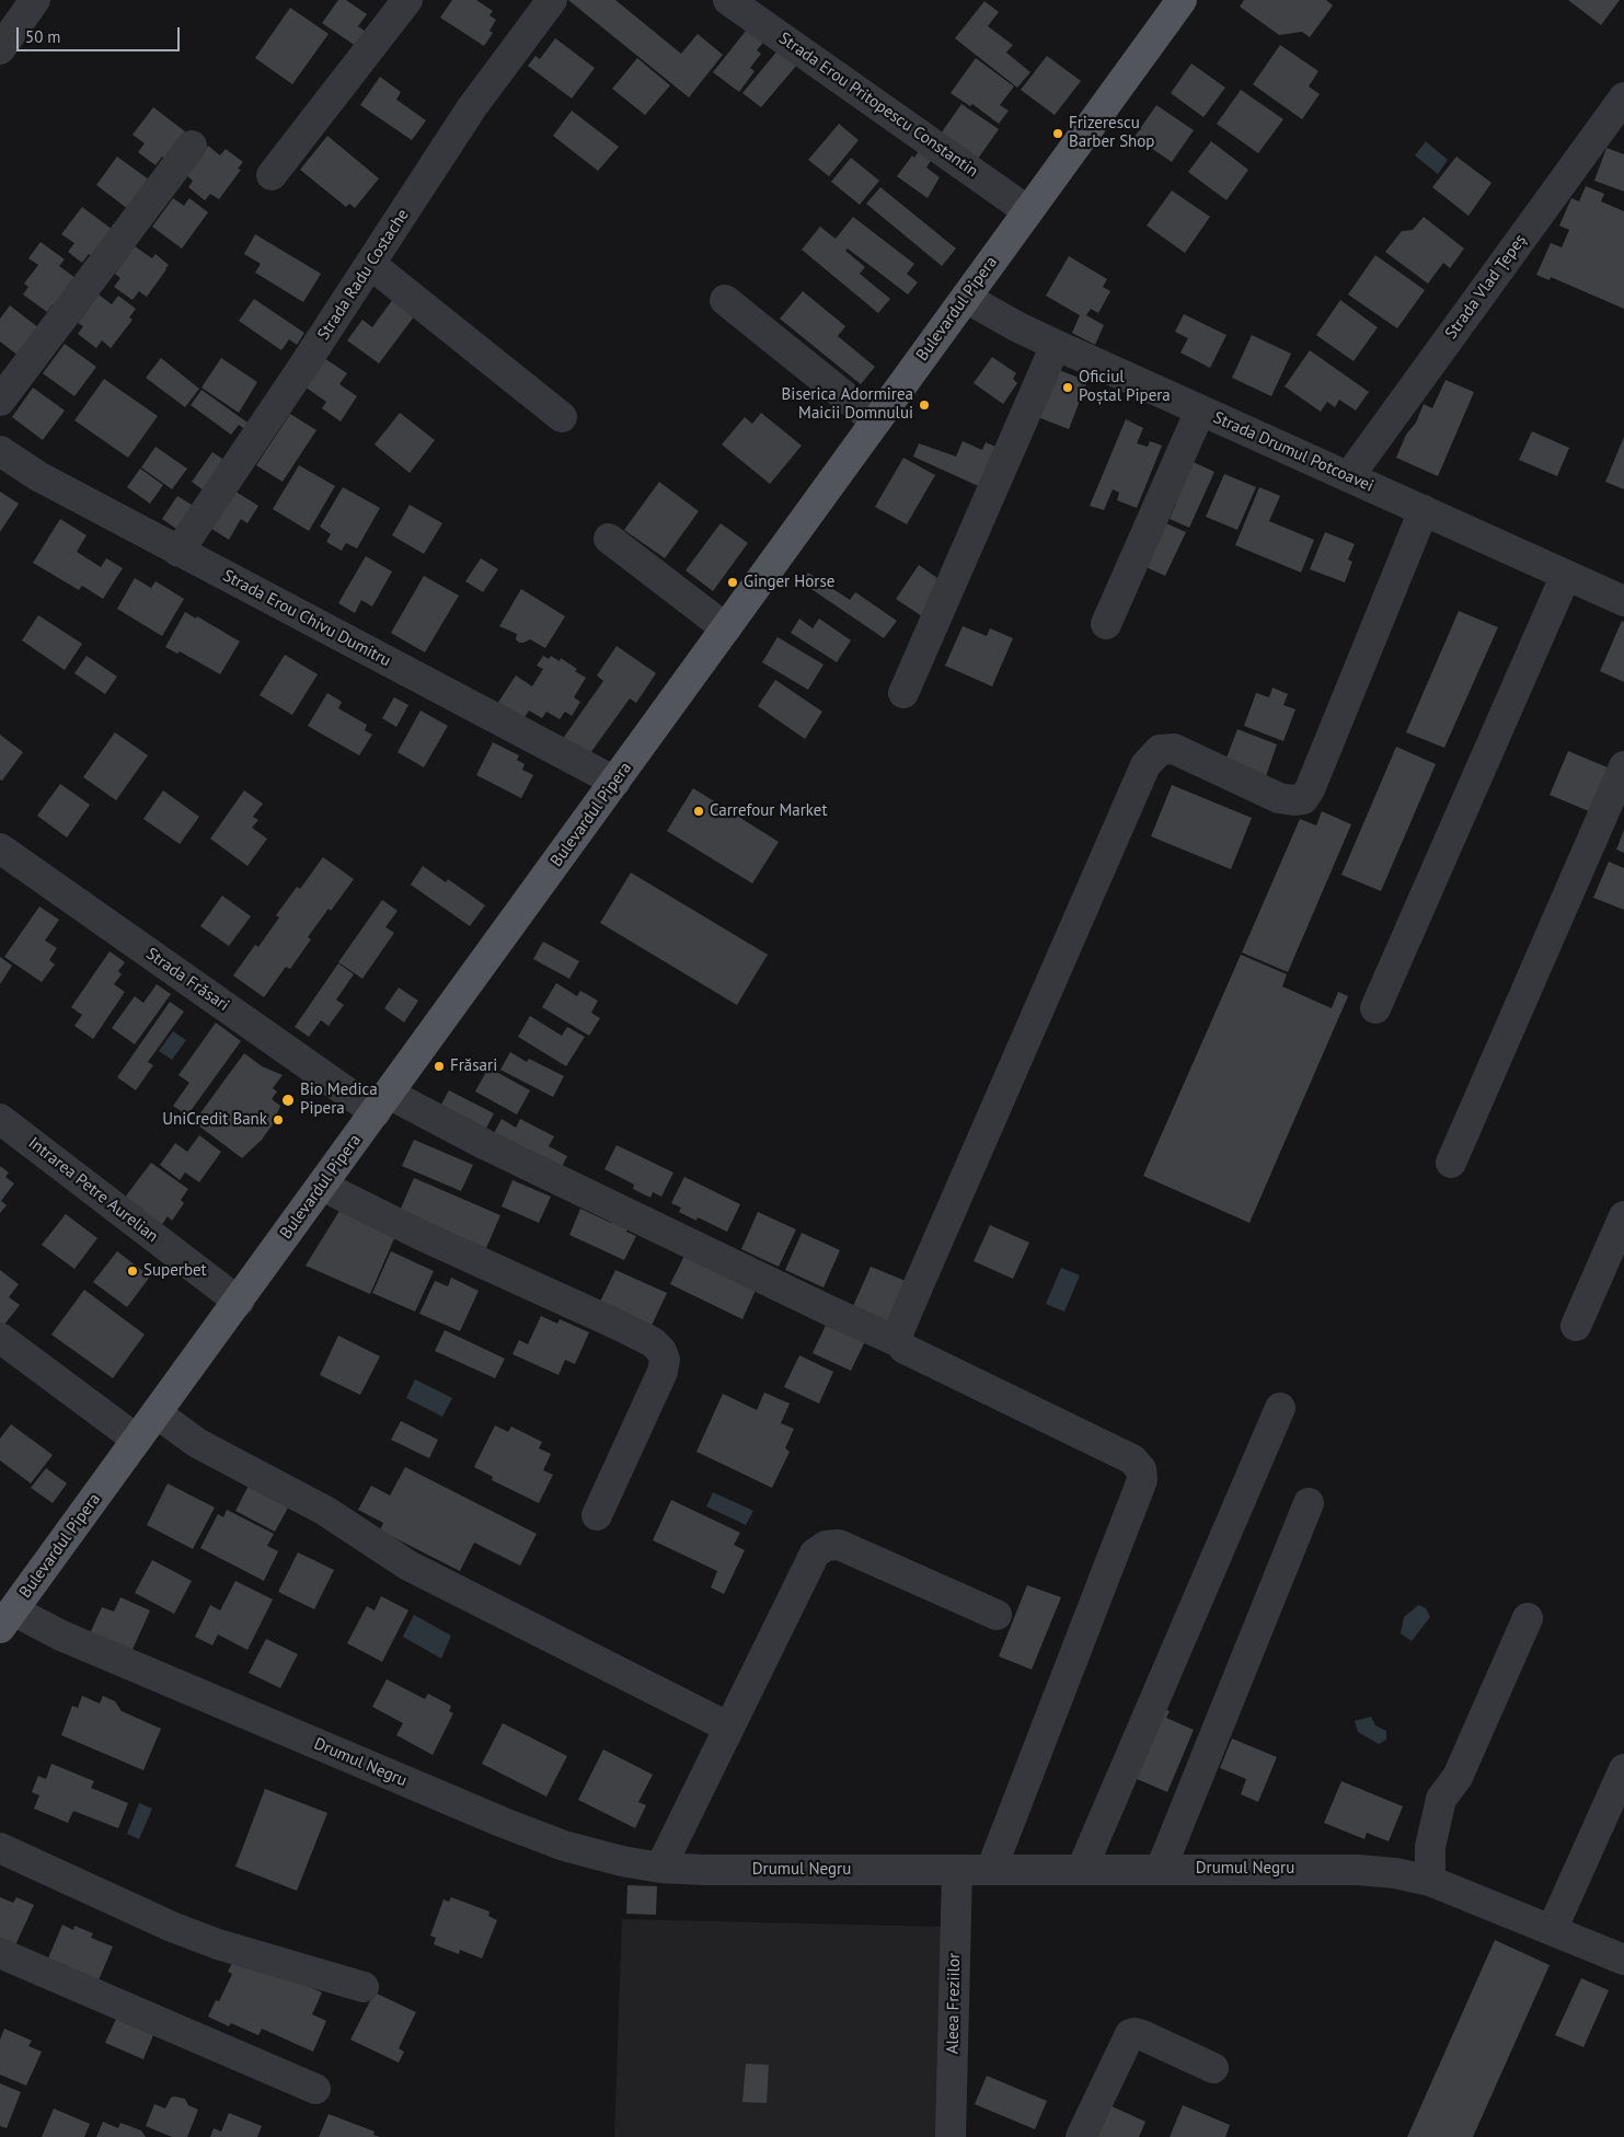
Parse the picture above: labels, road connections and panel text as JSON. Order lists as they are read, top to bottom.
{
  "streets": {
    "main road": ["Bulevardul Pipera"],
    "street": [
      "Strada Erou Pritopescu Constantin",
      "Strada Radu Costache",
      "Strada Vlad Țepeș",
      "Strada Drumul Potcoavei",
      "Strada Erou Chivu Dumitru",
      "Strada Frăsari",
      "Intrarea Petre Aurelian",
      "Drumul Negru",
      "Aleea Freziilor"
    ]
  },
  "crossings": [
    ["Strada Erou Pritopescu Constantin", "Bulevardul Pipera"],
    ["Strada Radu Costache", "Strada Erou Chivu Dumitru"],
    ["Strada Vlad Țepeș", "Strada Drumul Potcoavei"],
    ["Bulevardul Pipera", "Strada Drumul Potcoavei"],
    ["Bulevardul Pipera", "Strada Erou Chivu Dumitru"],
    ["Bulevardul Pipera", "Strada Frăsari"],
    ["Bulevardul Pipera", "Intrarea Petre Aurelian"],
    ["Bulevardul Pipera", "Drumul Negru"],
    ["Strada Frăsari", "Drumul Negru"],
    ["Drumul Negru", "Aleea Freziilor"]
  ],
  "places": [
    "Frizerescu Barber Shop",
    "Oficiul Poștal Pipera",
    "Biserica Adormirea Maicii Domnului",
    "Ginger Horse",
    "Carrefour Market",
    "Frăsari",
    "Bio Medica Pipera",
    "UniCredit Bank",
    "Superbet"
  ],
  "scale_bar": "50 m"
}
